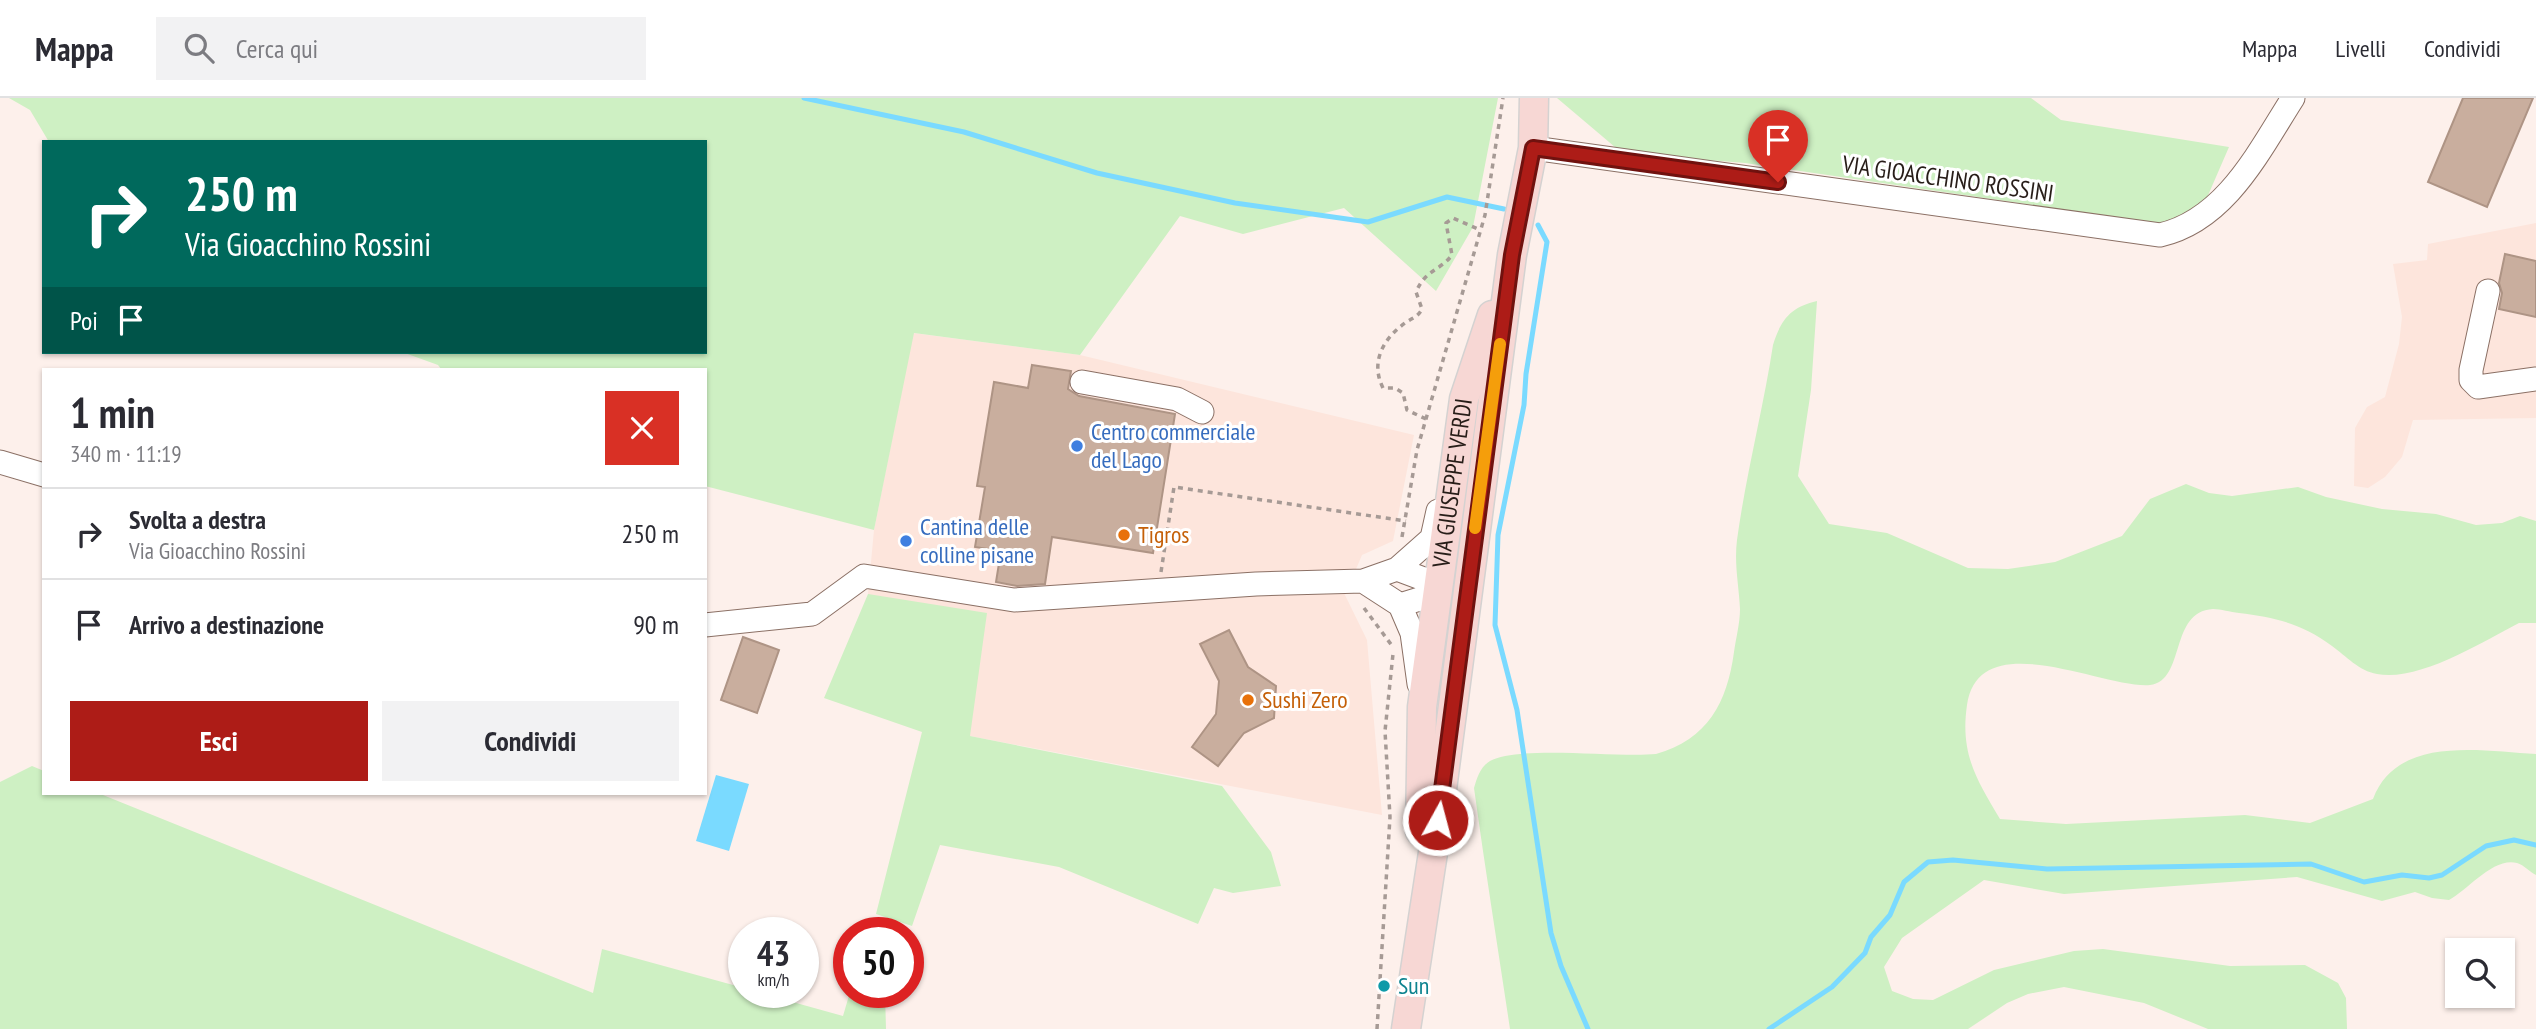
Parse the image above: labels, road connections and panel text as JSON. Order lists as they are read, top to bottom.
{
  "streets": {
    "main road": ["VIA GIUSEPPE VERDI"],
    "street": ["VIA GIOACCHINO ROSSINI"]
  },
  "crossings": [
    ["VIA GIOACCHINO ROSSINI", "VIA GIUSEPPE VERDI"]
  ],
  "places": [
    "Centro commerciale del Lago",
    "Tigros",
    "Cantina delle colline pisane",
    "Sushi Zero",
    "Sun"
  ],
  "page": {
    "header": "Mappa",
    "search": "Cerca qui",
    "nav": ["Mappa", "Livelli", "Condividi"],
    "turn": ["250 m", "Via Gioacchino Rossini"],
    "then": "Poi",
    "heading": ["1 min", "340 m · 11:19"],
    "list": [
      {
        "name": "Svolta a destra",
        "note": "Via Gioacchino Rossini",
        "value": "250 m"
      },
      {
        "name": "Arrivo a destinazione",
        "value": "90 m"
      }
    ],
    "buttons": ["Esci", "Condividi"],
    "speed": "43 km/h",
    "limit": "50"
  }
}
